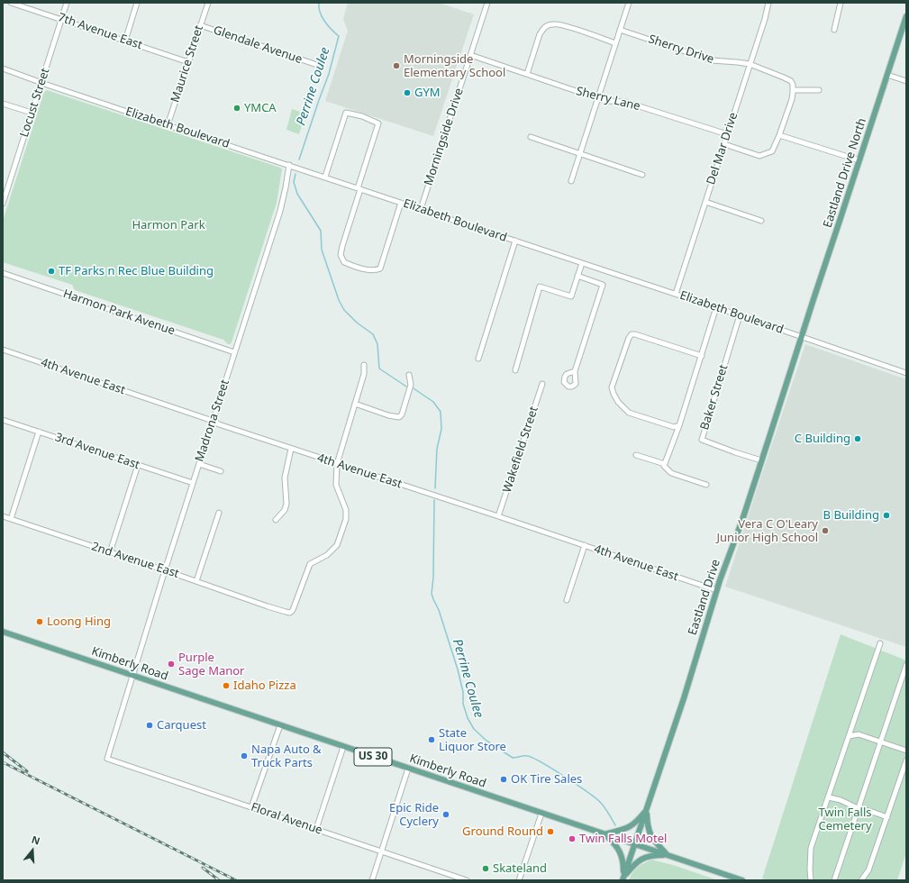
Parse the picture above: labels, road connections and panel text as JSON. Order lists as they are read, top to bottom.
{
  "streets": {
    "main road": [
      "Eastland Drive North",
      "Eastland Drive",
      "Kimberly Road",
      "US 30"
    ],
    "street": [
      "7th Avenue East",
      "Glendale Avenue",
      "Sherry Drive",
      "Maurice Street",
      "Sherry Lane",
      "Locust Street",
      "Elizabeth Boulevard",
      "Morningside Drive",
      "Del Mar Drive",
      "Harmon Park Avenue",
      "4th Avenue East",
      "Baker Street",
      "Madrona Street",
      "Wakefield Street",
      "3rd Avenue East",
      "2nd Avenue East",
      "Floral Avenue"
    ]
  },
  "crossings": [
    ["7th Avenue East", "Maurice Street"],
    ["7th Avenue East", "Locust Street"],
    ["Glendale Avenue", "Maurice Street"],
    ["Sherry Drive", "Del Mar Drive"],
    ["Maurice Street", "Elizabeth Boulevard"],
    ["Sherry Lane", "Morningside Drive"],
    ["Sherry Lane", "Del Mar Drive"],
    ["Locust Street", "Elizabeth Boulevard"],
    ["Elizabeth Boulevard", "Morningside Drive"],
    ["Elizabeth Boulevard", "Del Mar Drive"],
    ["Elizabeth Boulevard", "Eastland Drive North"],
    ["Elizabeth Boulevard", "Baker Street"],
    ["Elizabeth Boulevard", "Madrona Street"],
    ["Elizabeth Boulevard", "Eastland Drive"],
    ["Eastland Drive North", "Eastland Drive"],
    ["Harmon Park Avenue", "Madrona Street"],
    ["4th Avenue East", "Madrona Street"],
    ["4th Avenue East", "Wakefield Street"],
    ["4th Avenue East", "2nd Avenue East"],
    ["4th Avenue East", "Eastland Drive"],
    ["Baker Street", "Eastland Drive"],
    ["Madrona Street", "3rd Avenue East"],
    ["Madrona Street", "2nd Avenue East"],
    ["Madrona Street", "Kimberly Road"],
    ["Madrona Street", "Floral Avenue"],
    ["Eastland Drive", "Kimberly Road"]
  ],
  "water": ["Perrine Coulee"],
  "parks": ["Harmon Park", "Twin Falls Cemetery"],
  "places": [
    "Morningside Elementary School",
    "GYM",
    "YMCA",
    "TF Parks n Rec Blue Building",
    "C Building",
    "B Building",
    "Vera C O'Leary Junior High School",
    "Loong Hing",
    "Purple Sage Manor",
    "Idaho Pizza",
    "Carquest",
    "State Liquor Store",
    "Napa Auto & Truck Parts",
    "OK Tire Sales",
    "Epic Ride Cyclery",
    "Ground Round",
    "Twin Falls Motel",
    "Skateland"
  ],
  "north": "top"
}
